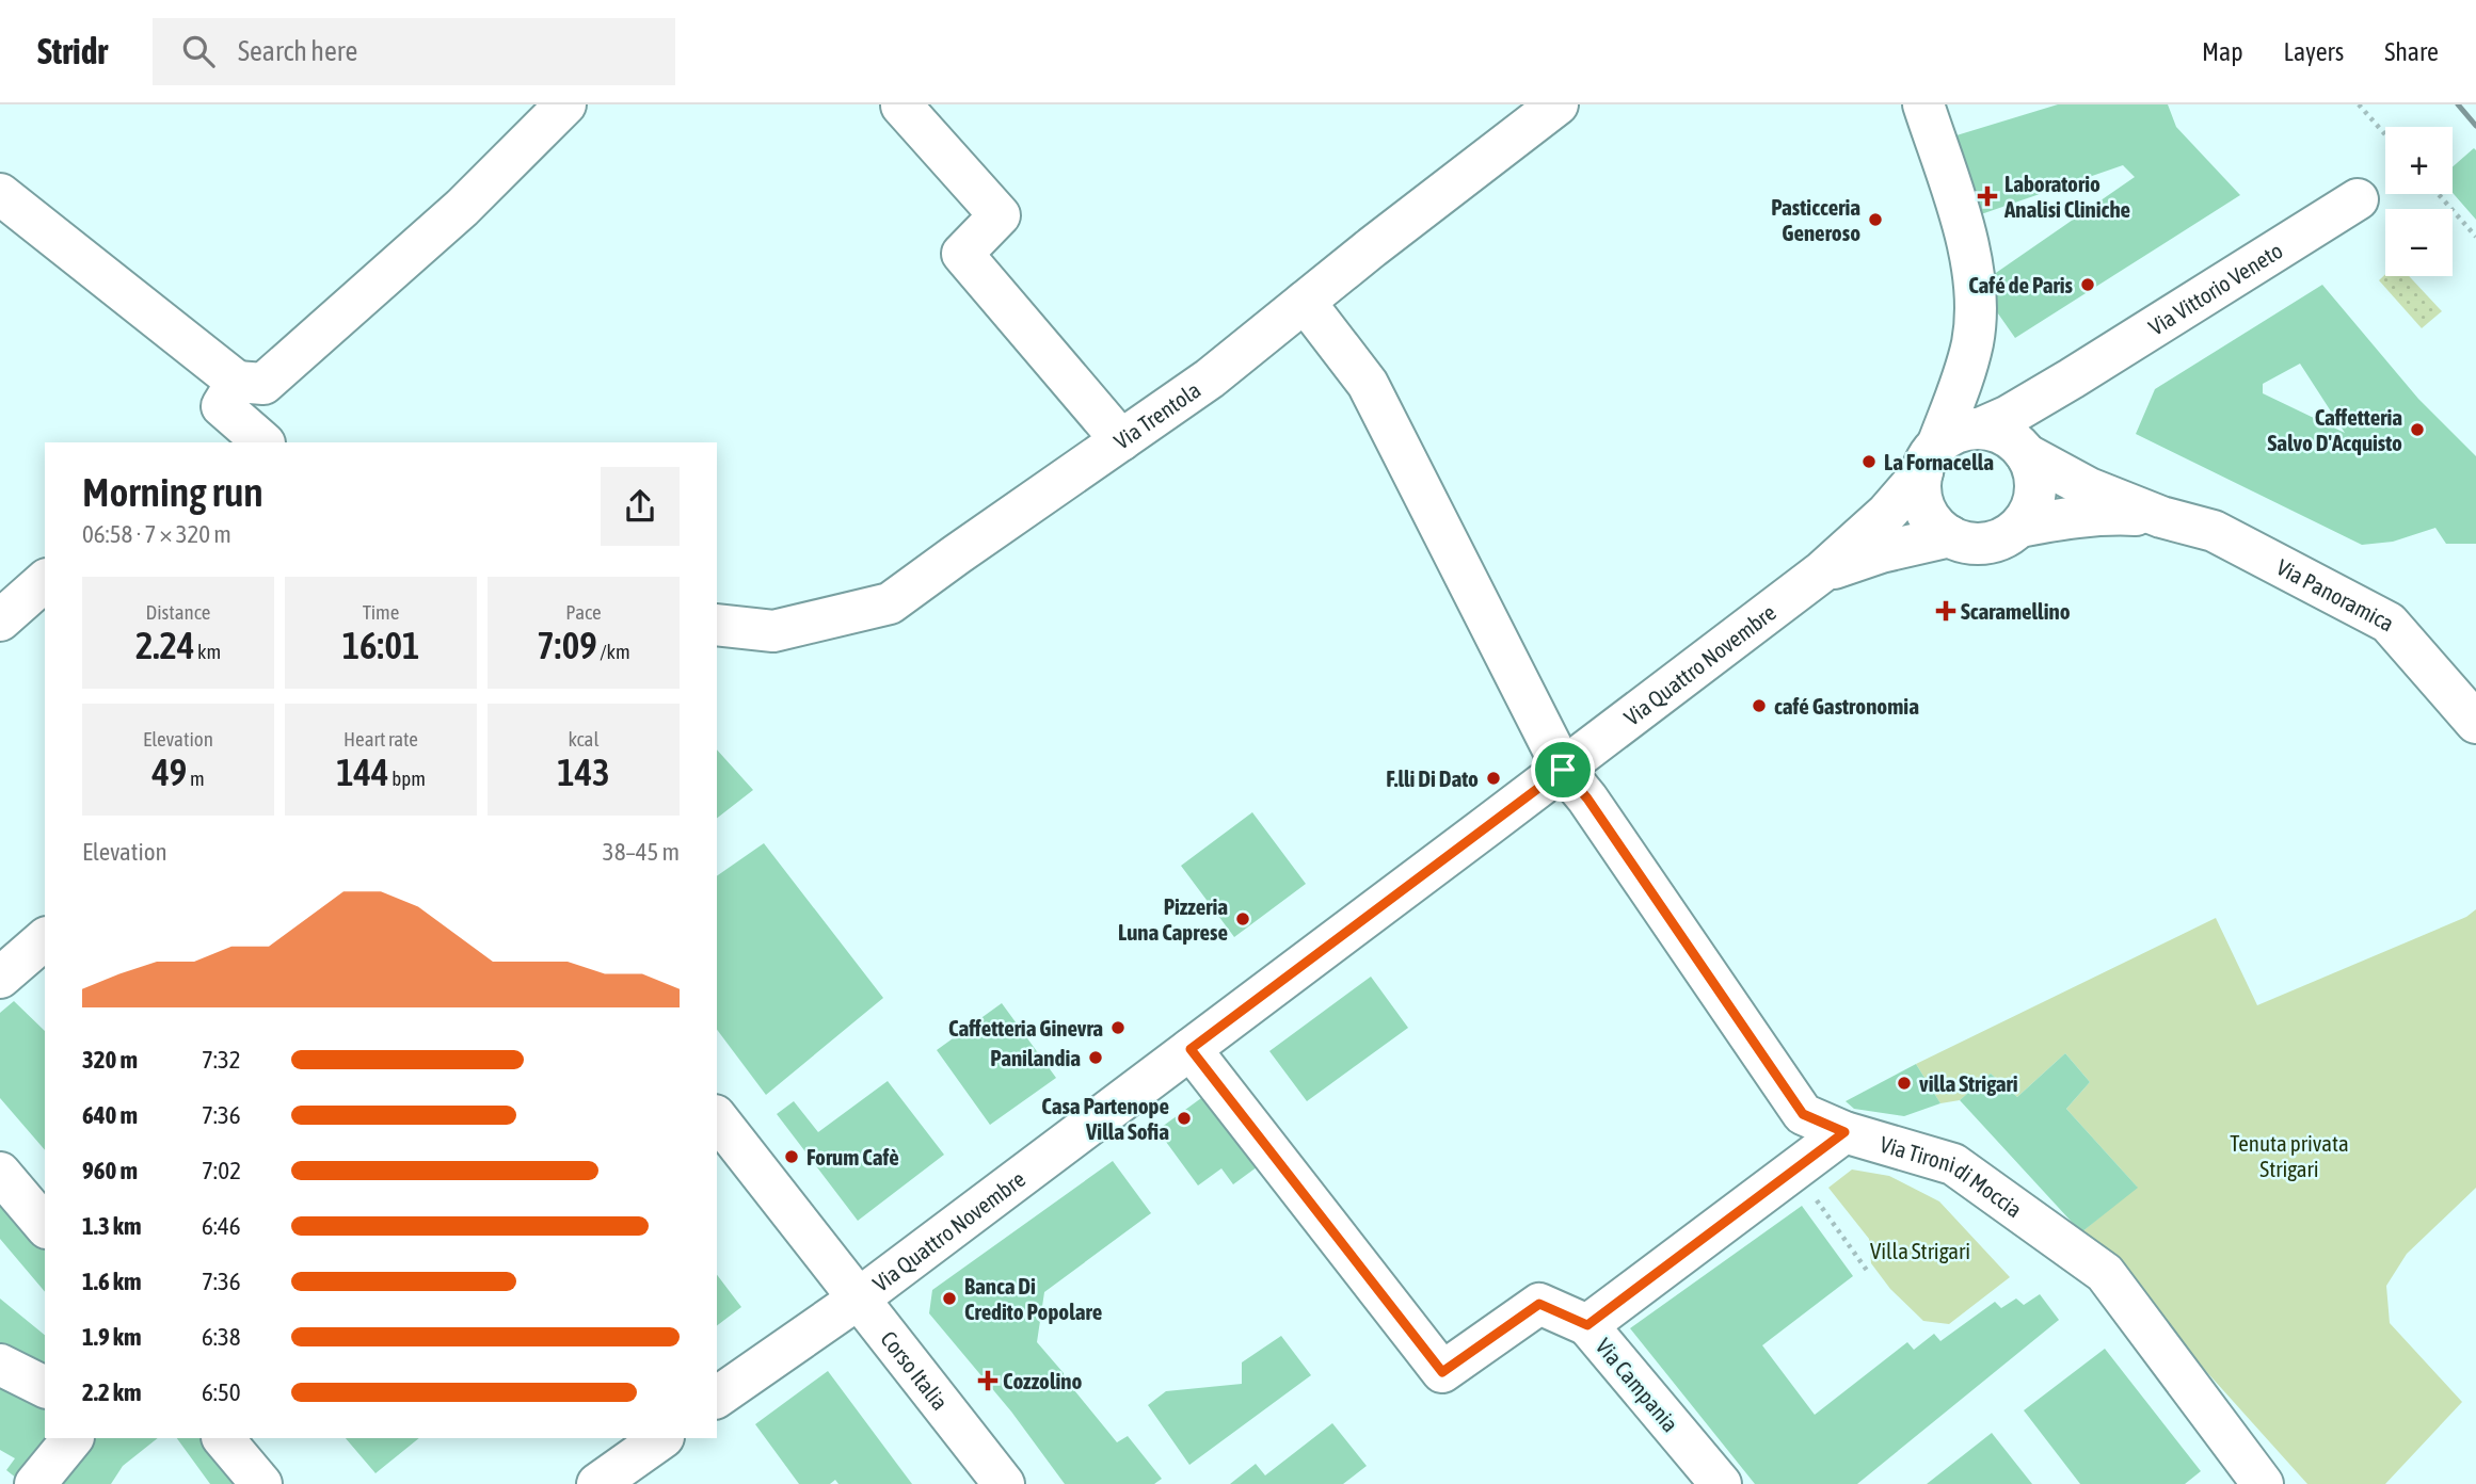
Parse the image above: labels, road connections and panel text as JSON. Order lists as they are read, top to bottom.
{
  "streets": {
    "street": [
      "Via Vittorio Veneto",
      "Via Trentola",
      "Via Panoramica",
      "Via Quattro Novembre",
      "Via Tironi di Moccia",
      "Corso Italia",
      "Via Campania"
    ]
  },
  "crossings": [
    ["Via Vittorio Veneto", "Via Panoramica"],
    ["Via Vittorio Veneto", "Via Quattro Novembre"],
    ["Via Trentola", "Via Tironi di Moccia"],
    ["Via Panoramica", "Via Quattro Novembre"],
    ["Via Quattro Novembre", "Via Tironi di Moccia"],
    ["Via Quattro Novembre", "Corso Italia"],
    ["Via Tironi di Moccia", "Via Campania"]
  ],
  "parks": ["Tenuta privata Strigari", "Villa Strigari"],
  "places": {
    "health": ["Laboratorio Analisi Cliniche", "Scaramellino", "Cozzolino"],
    "other": [
      "Pasticceria Generoso",
      "Café de Paris",
      "Caffetteria Salvo D'Acquisto",
      "La Fornacella",
      "café Gastronomia",
      "F.lli Di Dato",
      "Pizzeria Luna Caprese",
      "Caffetteria Ginevra",
      "Panilandia",
      "villa Strigari",
      "Casa Partenope Villa Sofia",
      "Forum Cafè",
      "Banca Di Credito Popolare"
    ]
  },
  "page": {
    "header": "Stridr",
    "search": "Search here",
    "nav": ["Map", "Layers", "Share"],
    "map_buttons": ["+", "−"],
    "heading": ["Morning run", "06:58 · 7 × 320 m"],
    "stats": [
      ["Distance", "2.24 km"],
      ["Time", "16:01"],
      ["Pace", "7:09 /km"],
      ["Elevation", "49 m"],
      ["Heart rate", "144 bpm"],
      ["kcal", "143"]
    ],
    "chart": ["Elevation", "38–45 m"],
    "list": [
      {
        "name": "320 m",
        "note": "7:32"
      },
      {
        "name": "640 m",
        "note": "7:36"
      },
      {
        "name": "960 m",
        "note": "7:02"
      },
      {
        "name": "1.3 km",
        "note": "6:46"
      },
      {
        "name": "1.6 km",
        "note": "7:36"
      },
      {
        "name": "1.9 km",
        "note": "6:38"
      },
      {
        "name": "2.2 km",
        "note": "6:50"
      }
    ]
  }
}
